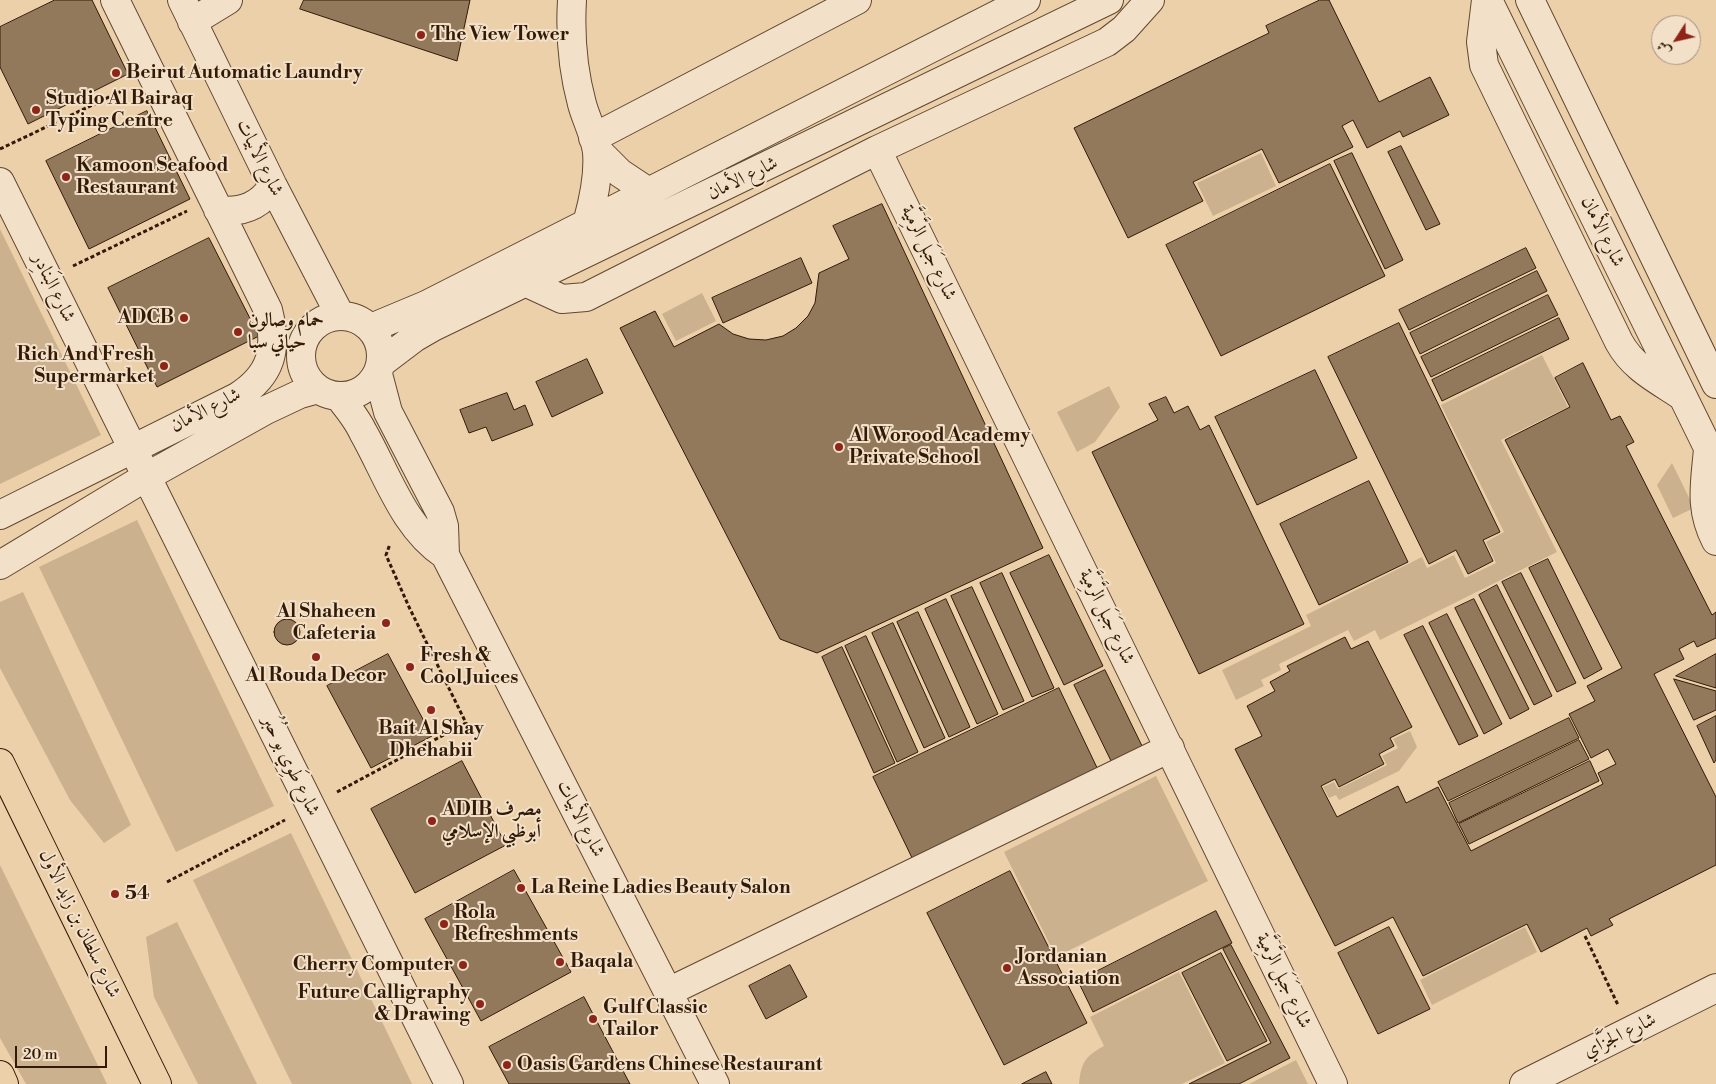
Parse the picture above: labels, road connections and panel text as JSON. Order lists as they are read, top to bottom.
{
  "streets": {
    "main road": ["شارع سلطان بن زايد الأول"],
    "street": [
      "شارع الأبيات",
      "شارع الأمان",
      "شارع جَبَل الرَّمِيَّة",
      "شارع البَنادِر",
      "شارع طَوِي بو حُبُر",
      "شارع الجَزَّاي"
    ]
  },
  "crossings": [
    ["شارع الأبيات", "شارع الأمان"],
    ["شارع الأمان", "شارع البَنادِر"],
    ["شارع الأمان", "شارع طَوِي بو حُبُر"],
    ["شارع البَنادِر", "شارع طَوِي بو حُبُر"]
  ],
  "places": [
    "The View Tower",
    "Beirut Automatic Laundry",
    "Studio Al Bairaq Typing Centre",
    "Kamoon Seafood Restaurant",
    "ADCB",
    "حمام وصالون حياتي سبا",
    "Rich And Fresh Supermarket",
    "Al Worood Academy Private School",
    "Al Shaheen Cafeteria",
    "Al Rouda Decor",
    "Fresh & Cool Juices",
    "Bait Al Shay Dhehabii",
    "ADIB مصرف أبوظبي الإسلامي",
    "La Reine Ladies Beauty Salon",
    "54",
    "Rola Refreshments",
    "Baqala",
    "Cherry Computer",
    "Jordanian Association",
    "Future Calligraphy & Drawing",
    "Gulf Classic Tailor",
    "Oasis Gardens Chinese Restaurant"
  ],
  "scale_bar": "20 m",
  "north": "bottom left"
}
